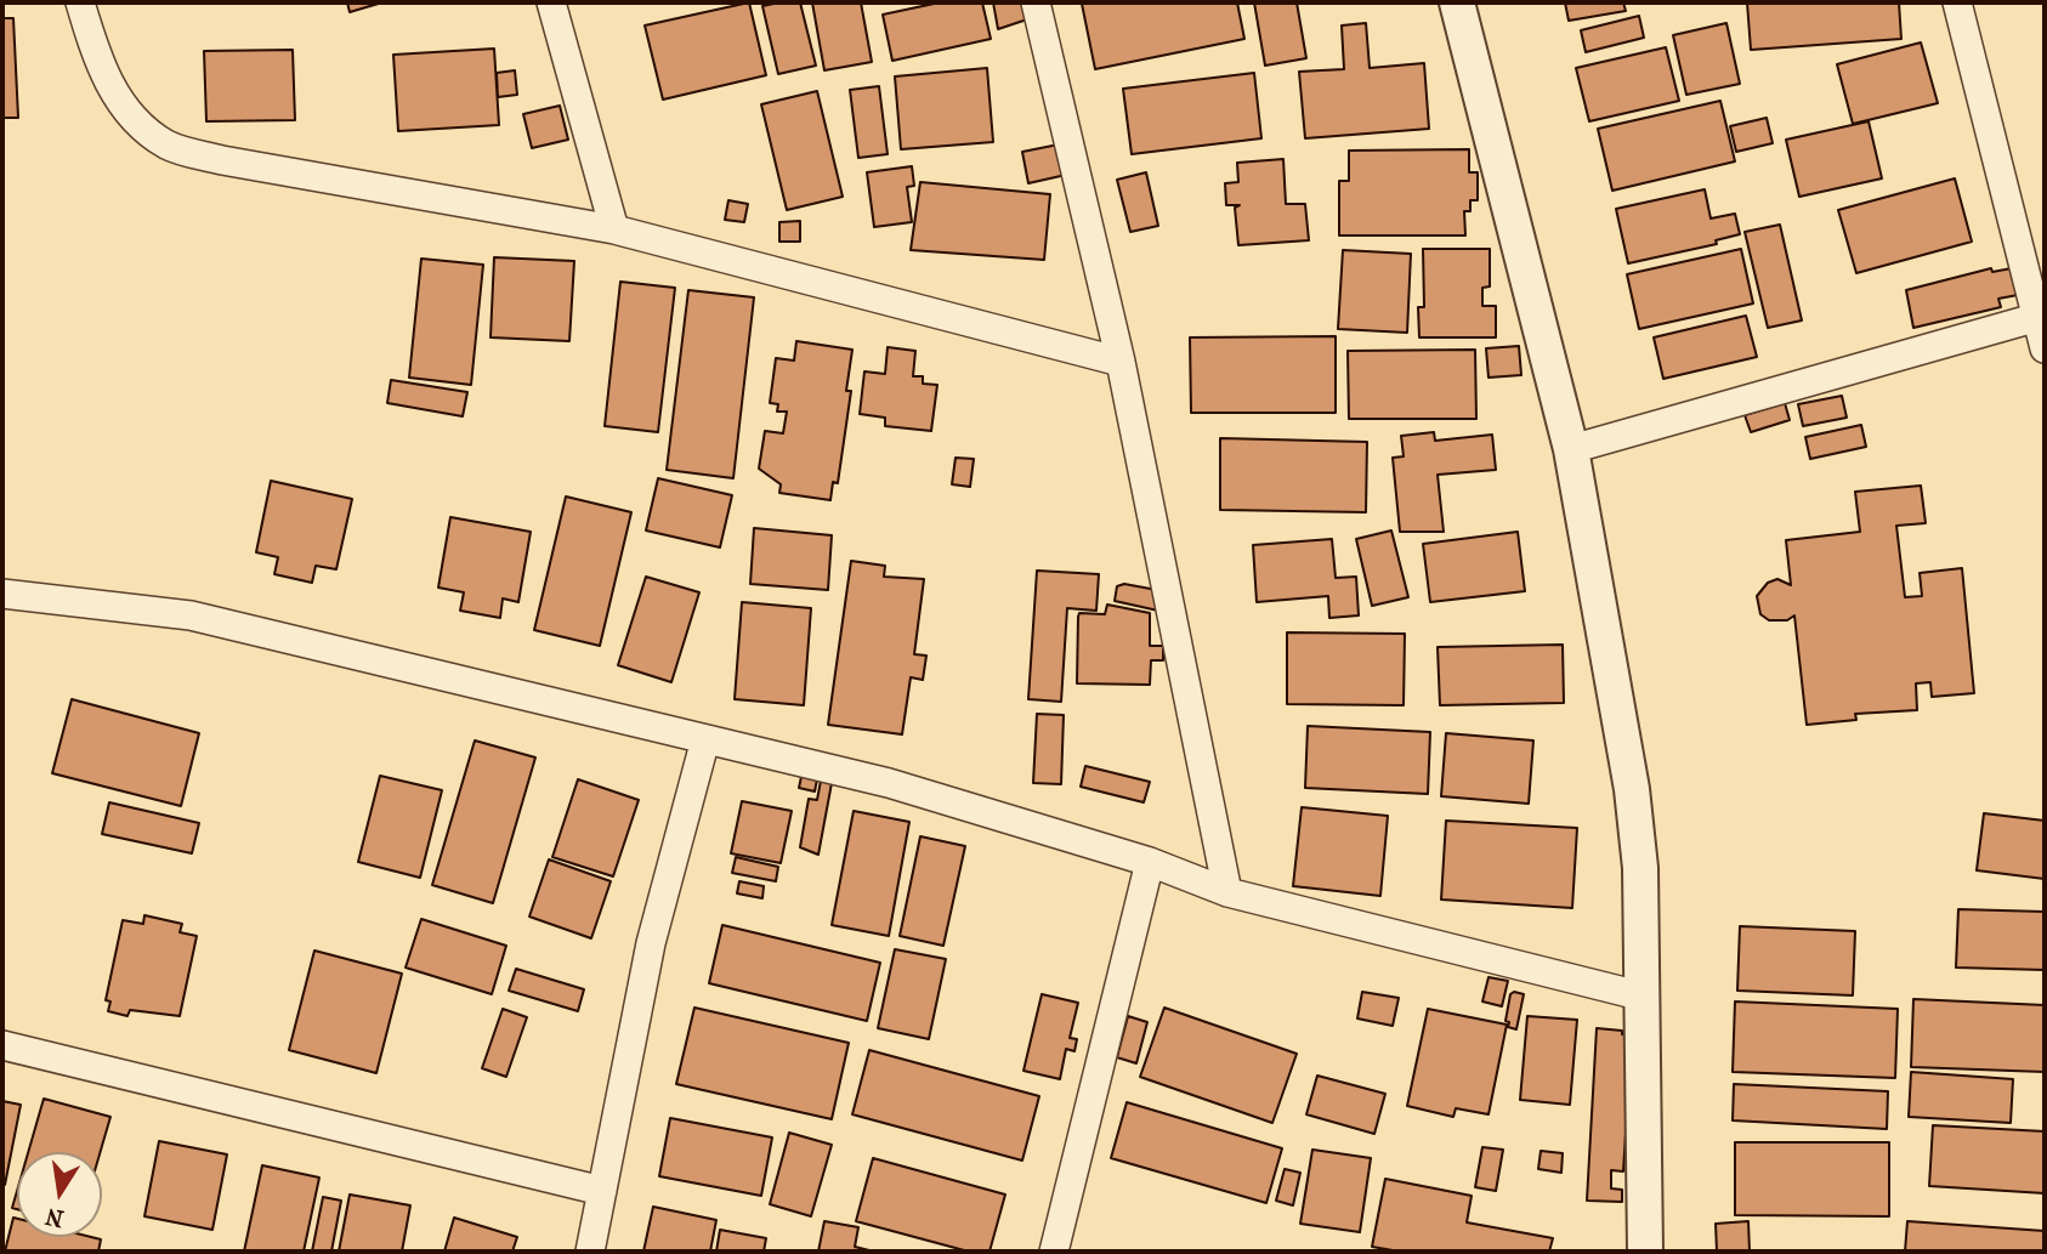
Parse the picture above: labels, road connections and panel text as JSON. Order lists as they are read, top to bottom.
{
  "north": "bottom"
}
